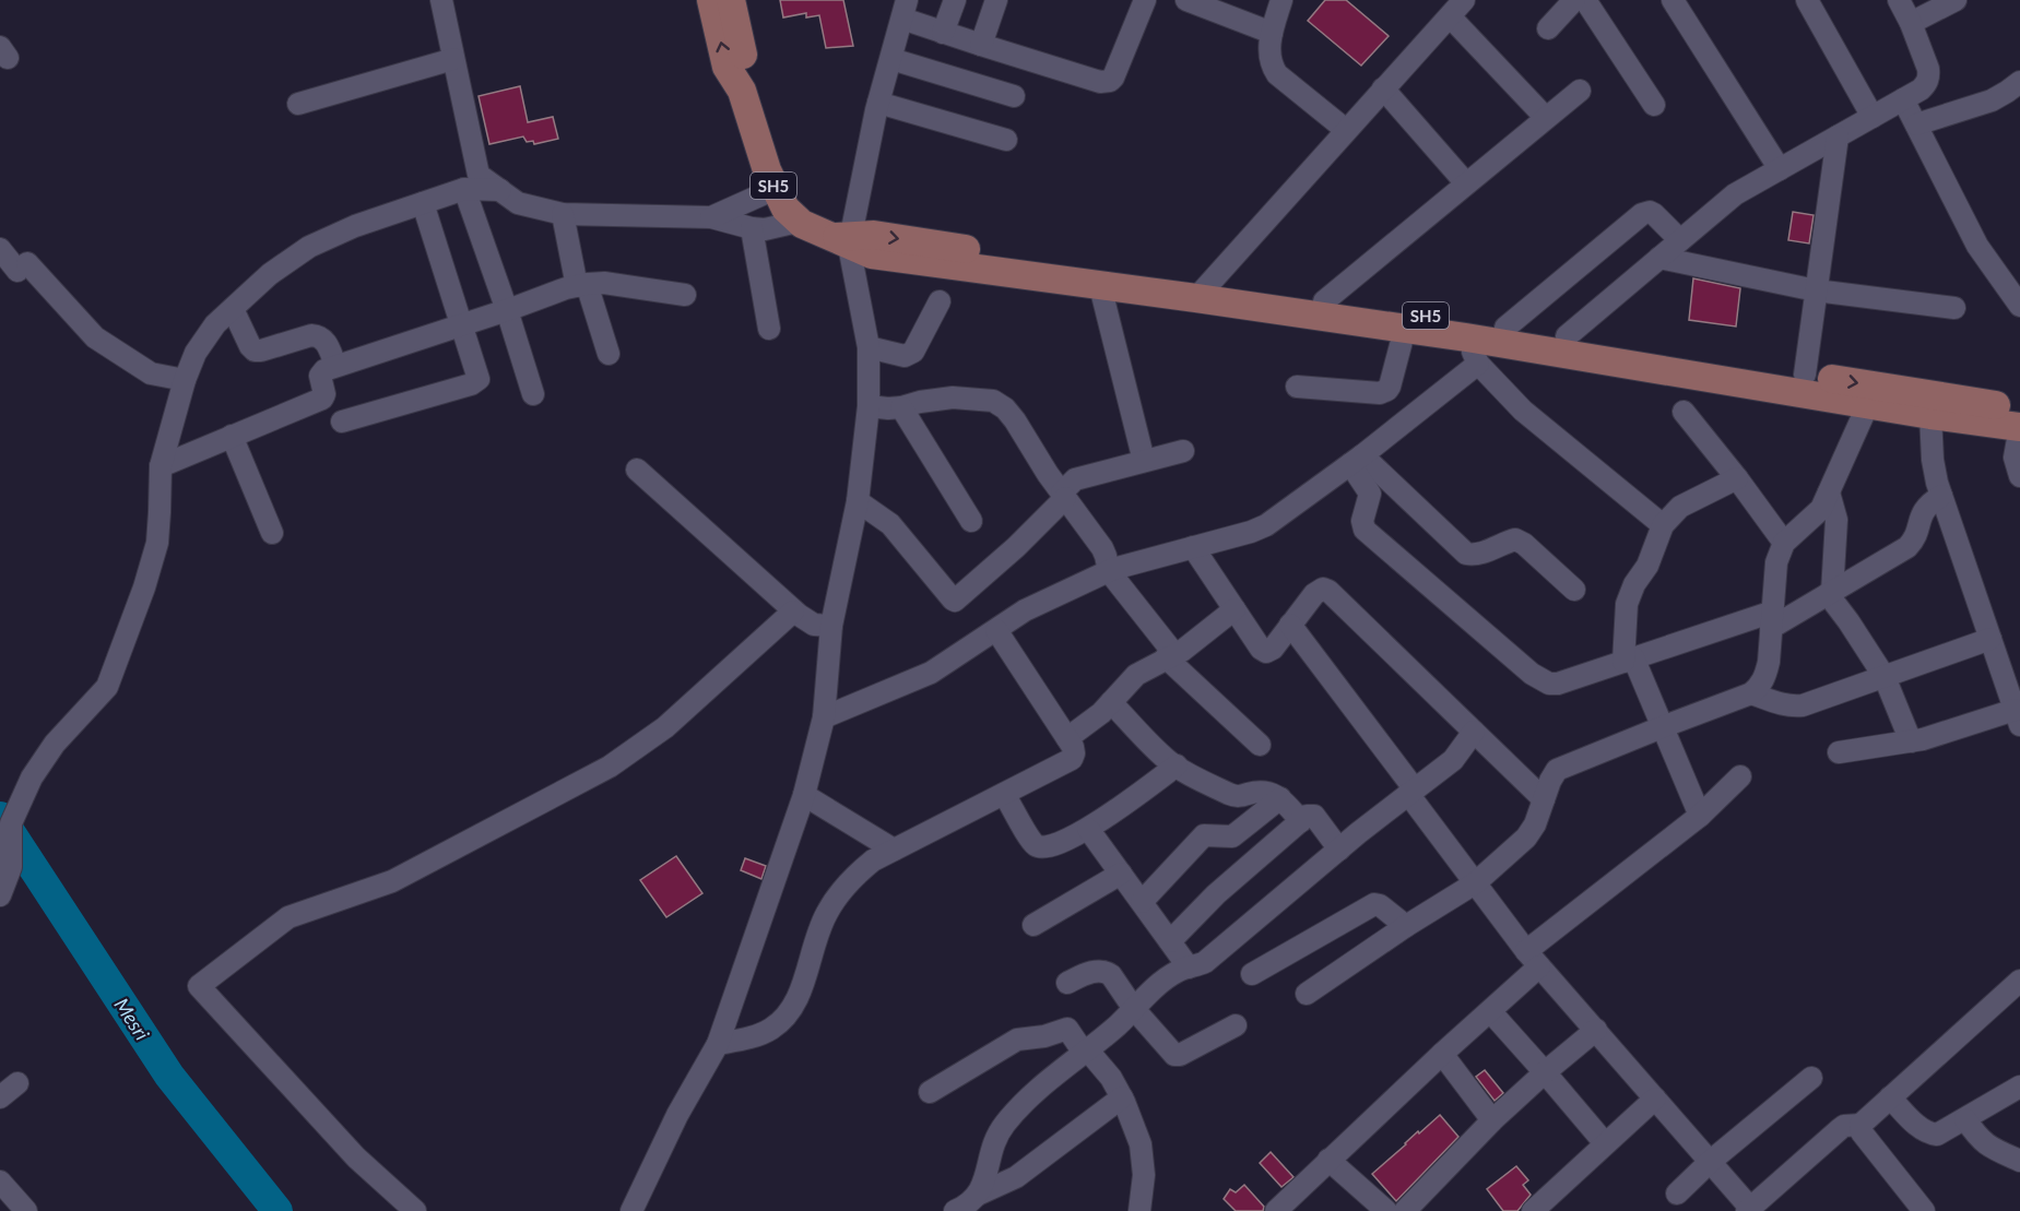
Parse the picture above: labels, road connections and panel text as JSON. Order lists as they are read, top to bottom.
{
  "streets": {
    "main road": ["SH5"]
  },
  "water": ["Mesri"]
}
